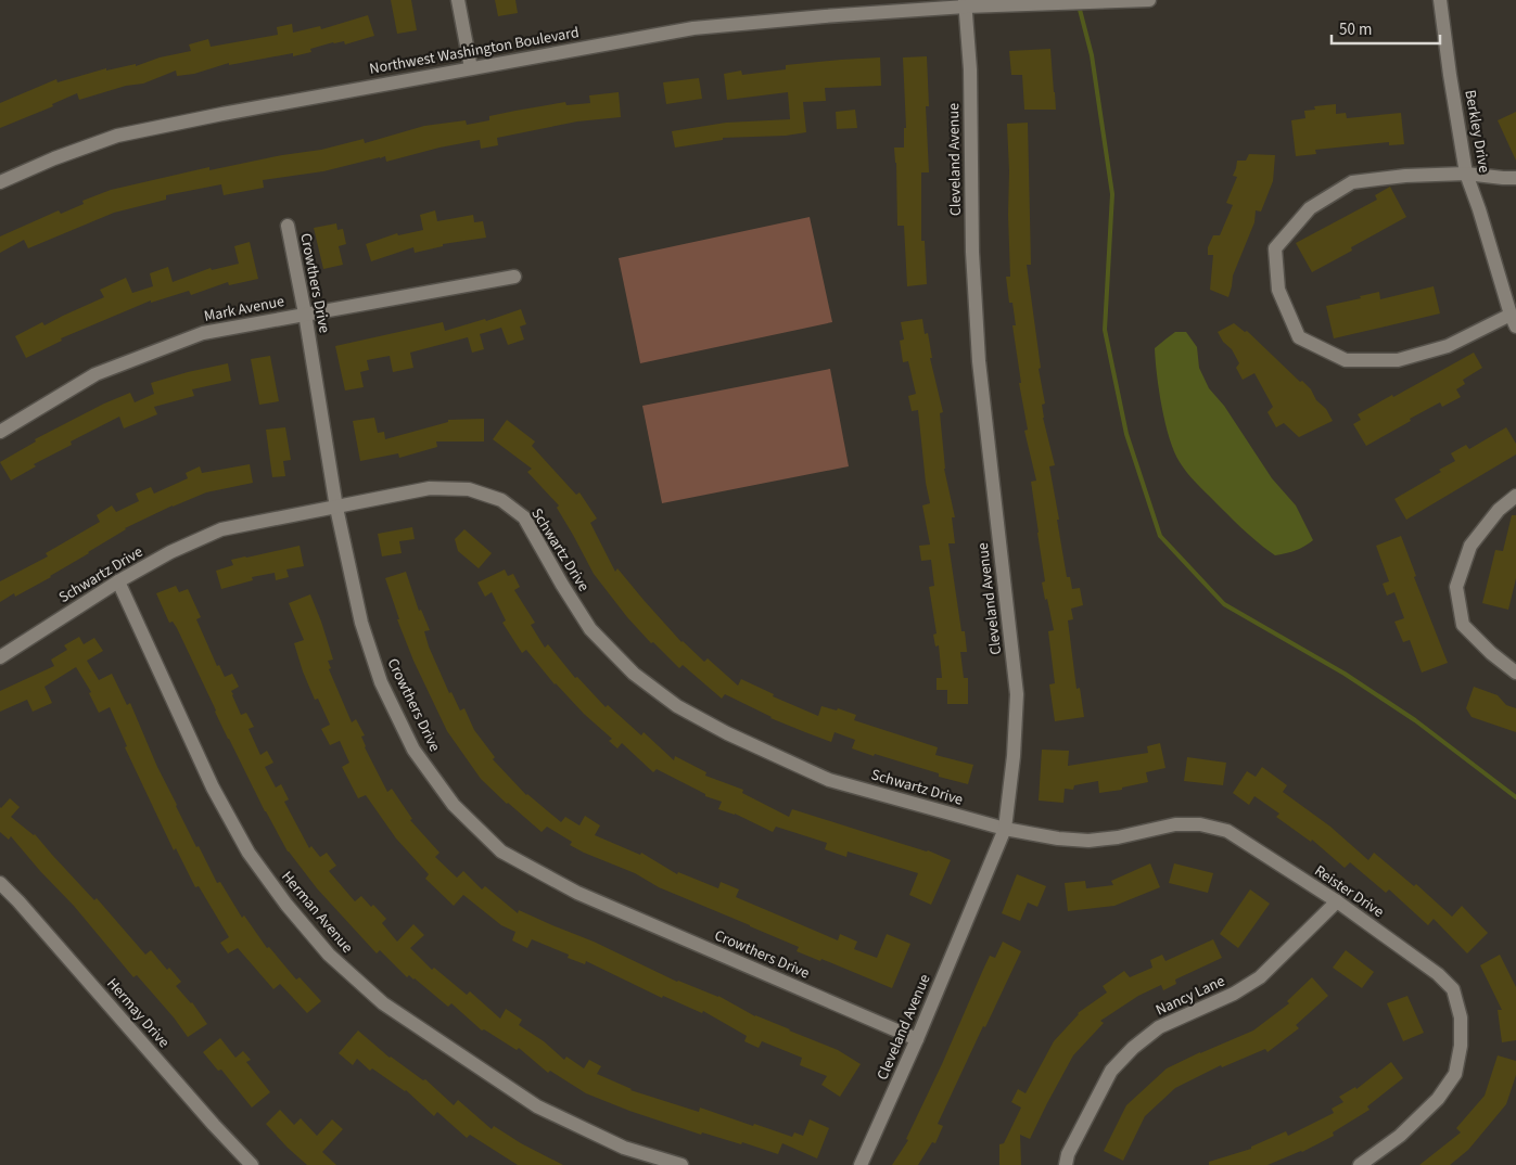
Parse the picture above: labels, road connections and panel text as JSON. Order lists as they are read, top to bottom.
{
  "streets": {
    "street": [
      "Northwest Washington Boulevard",
      "Berkley Drive",
      "Cleveland Avenue",
      "Crowthers Drive",
      "Mark Avenue",
      "Schwartz Drive",
      "Reister Drive",
      "Herman Avenue",
      "Nancy Lane",
      "Hermay Drive"
    ]
  },
  "crossings": [
    ["Northwest Washington Boulevard", "Cleveland Avenue"],
    ["Cleveland Avenue", "Crowthers Drive"],
    ["Cleveland Avenue", "Schwartz Drive"],
    ["Cleveland Avenue", "Reister Drive"],
    ["Crowthers Drive", "Mark Avenue"],
    ["Crowthers Drive", "Schwartz Drive"],
    ["Schwartz Drive", "Reister Drive"],
    ["Schwartz Drive", "Herman Avenue"],
    ["Reister Drive", "Nancy Lane"]
  ],
  "scale_bar": "50 m"
}
